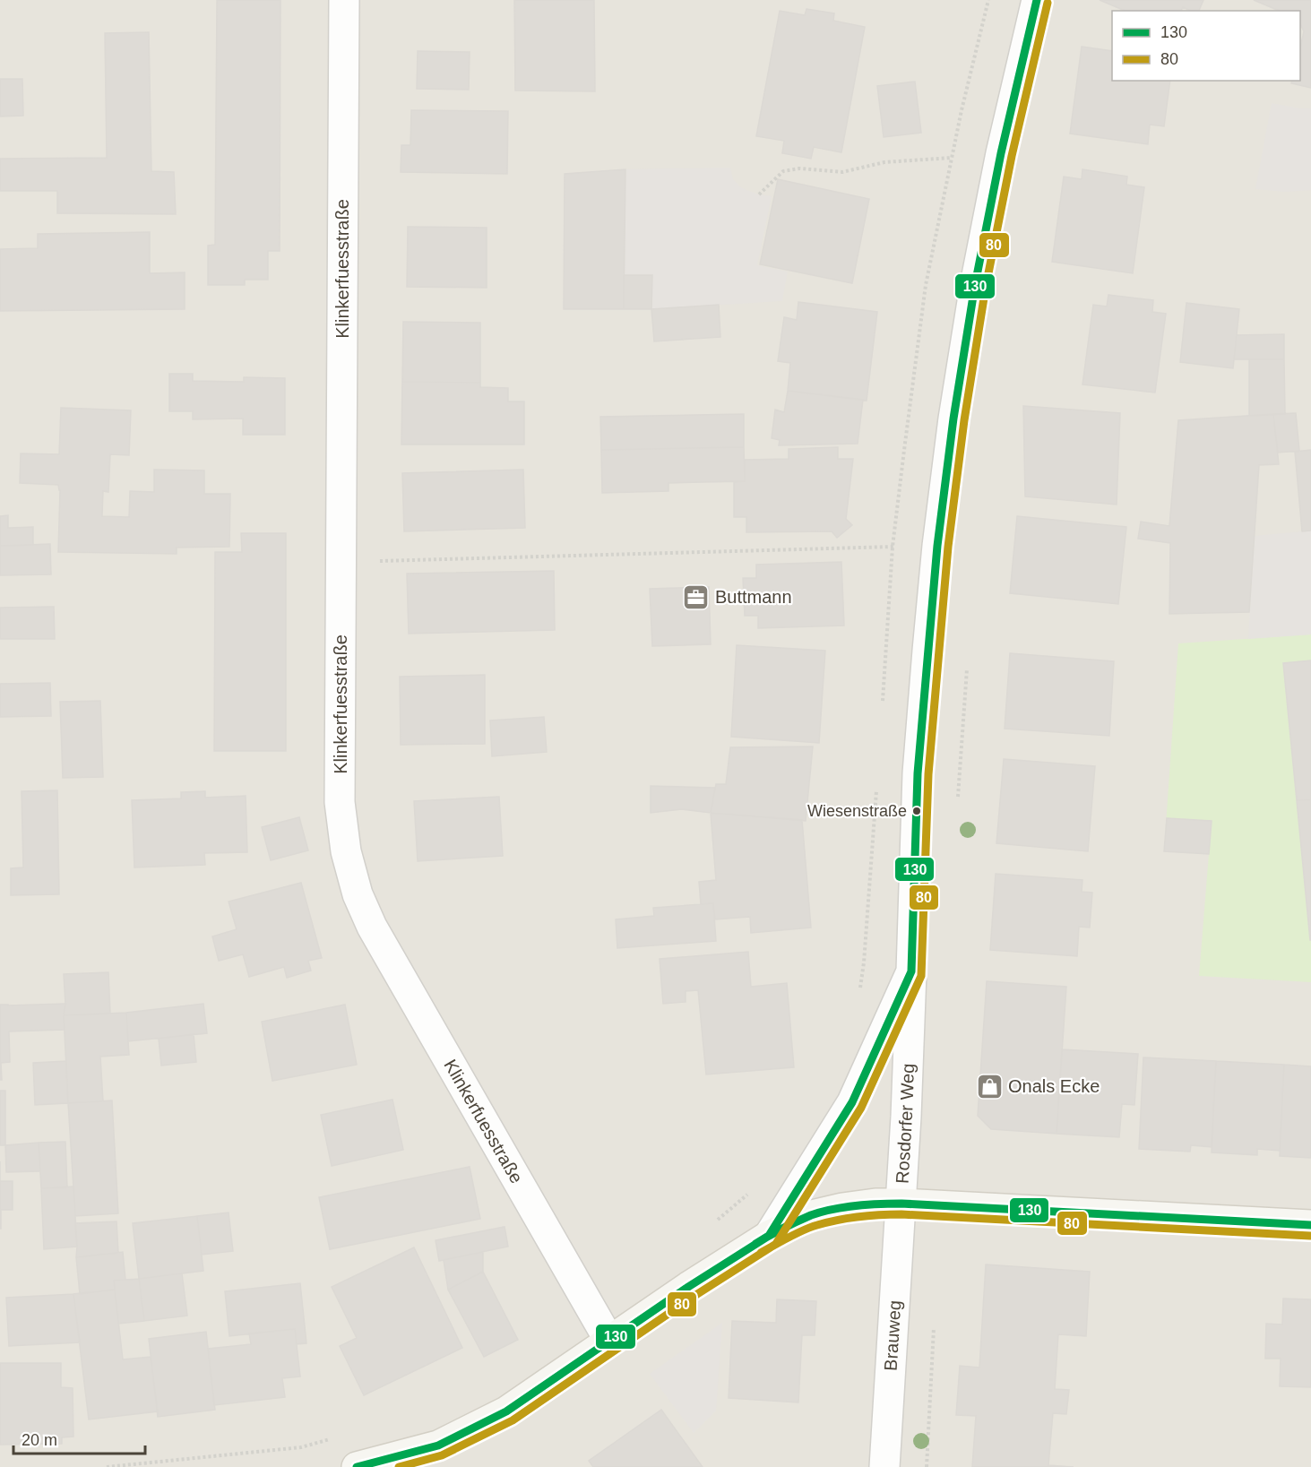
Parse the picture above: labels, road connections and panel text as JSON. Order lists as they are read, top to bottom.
{
  "streets": {
    "main road": ["Rosdorfer Weg"],
    "street": ["Klinkerfuesstraße", "Brauweg"]
  },
  "crossings": [
    ["Klinkerfuesstraße", "Rosdorfer Weg"],
    ["Rosdorfer Weg", "Brauweg"]
  ],
  "places": {
    "office": ["Buttmann"],
    "other": ["Wiesenstraße"],
    "shop": ["Onals Ecke"]
  },
  "lines": ["transit line 130", "transit line 80"],
  "legend": ["130", "80"],
  "scale_bar": "20 m"
}
